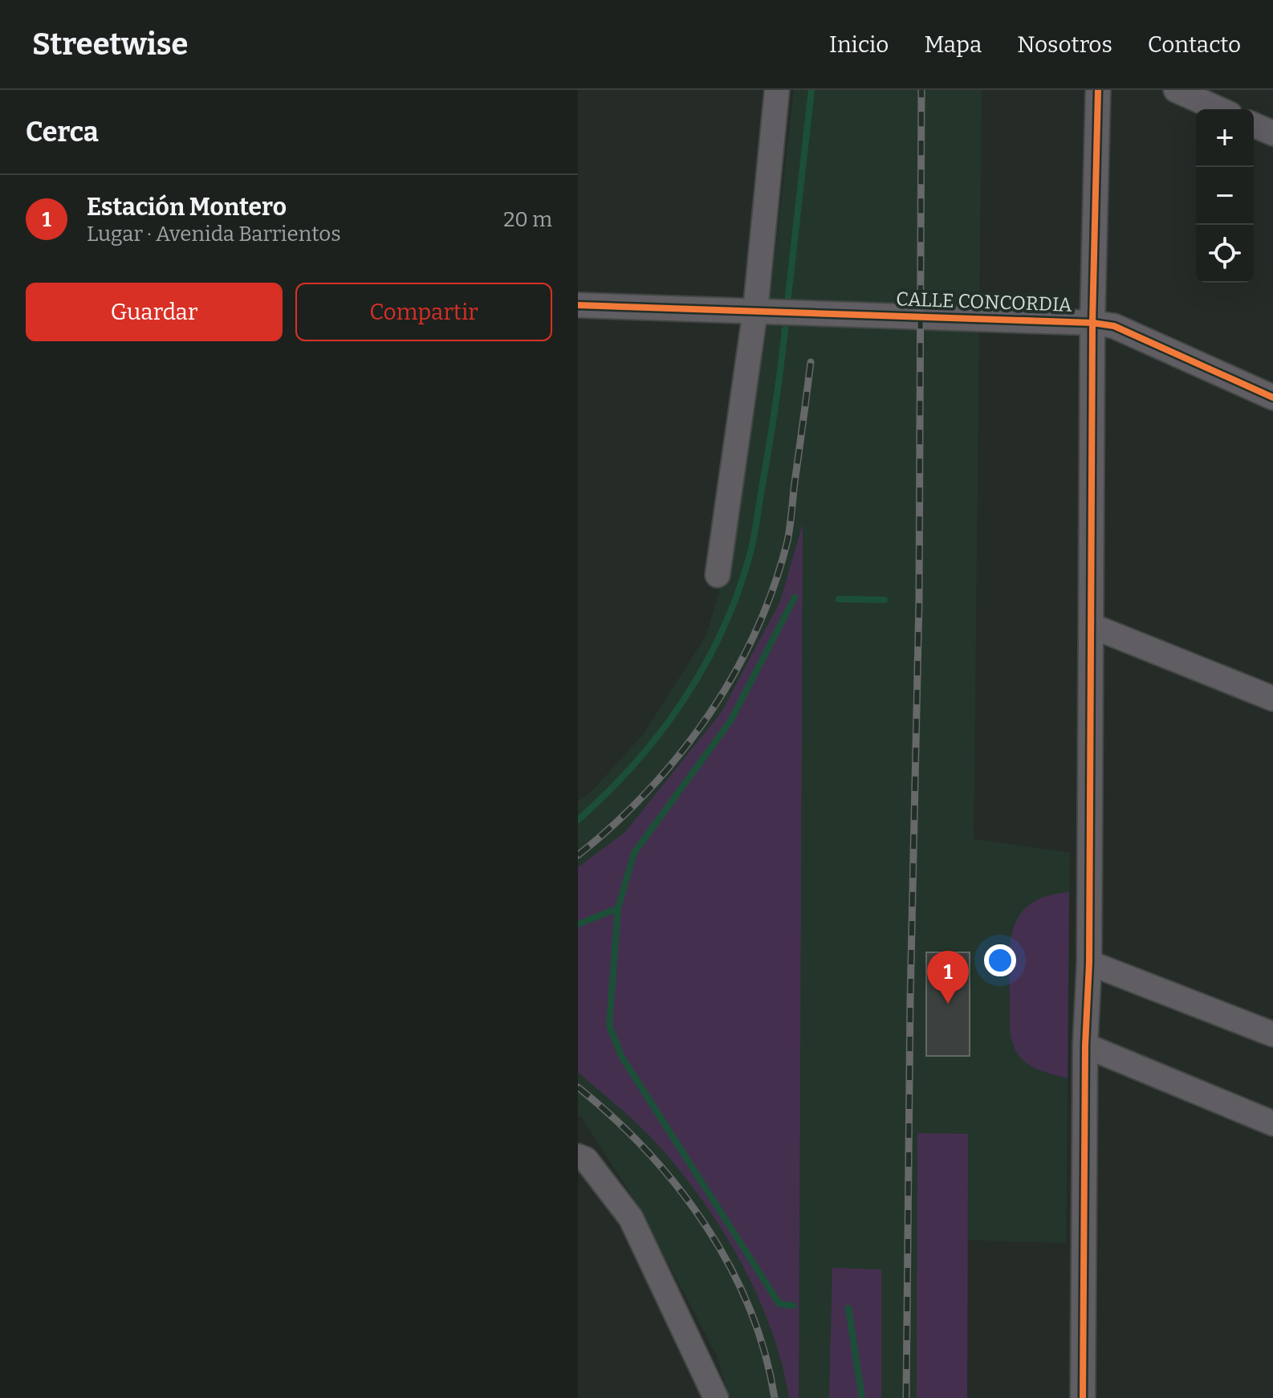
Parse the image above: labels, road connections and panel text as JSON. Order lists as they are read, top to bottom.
{
  "streets": {
    "street": ["CALLE CONCORDIA"]
  },
  "page": {
    "header": "Streetwise",
    "nav": [
      "Inicio",
      "Mapa",
      "Nosotros",
      "Contacto"
    ],
    "heading": "Cerca",
    "map_buttons": ["+", "−"],
    "list": [
      {
        "mark": "1",
        "name": "Estación Montero",
        "note": "Lugar · Avenida Barrientos",
        "value": "20 m"
      }
    ],
    "buttons": ["Guardar", "Compartir"],
    "pins": "1"
  }
}
